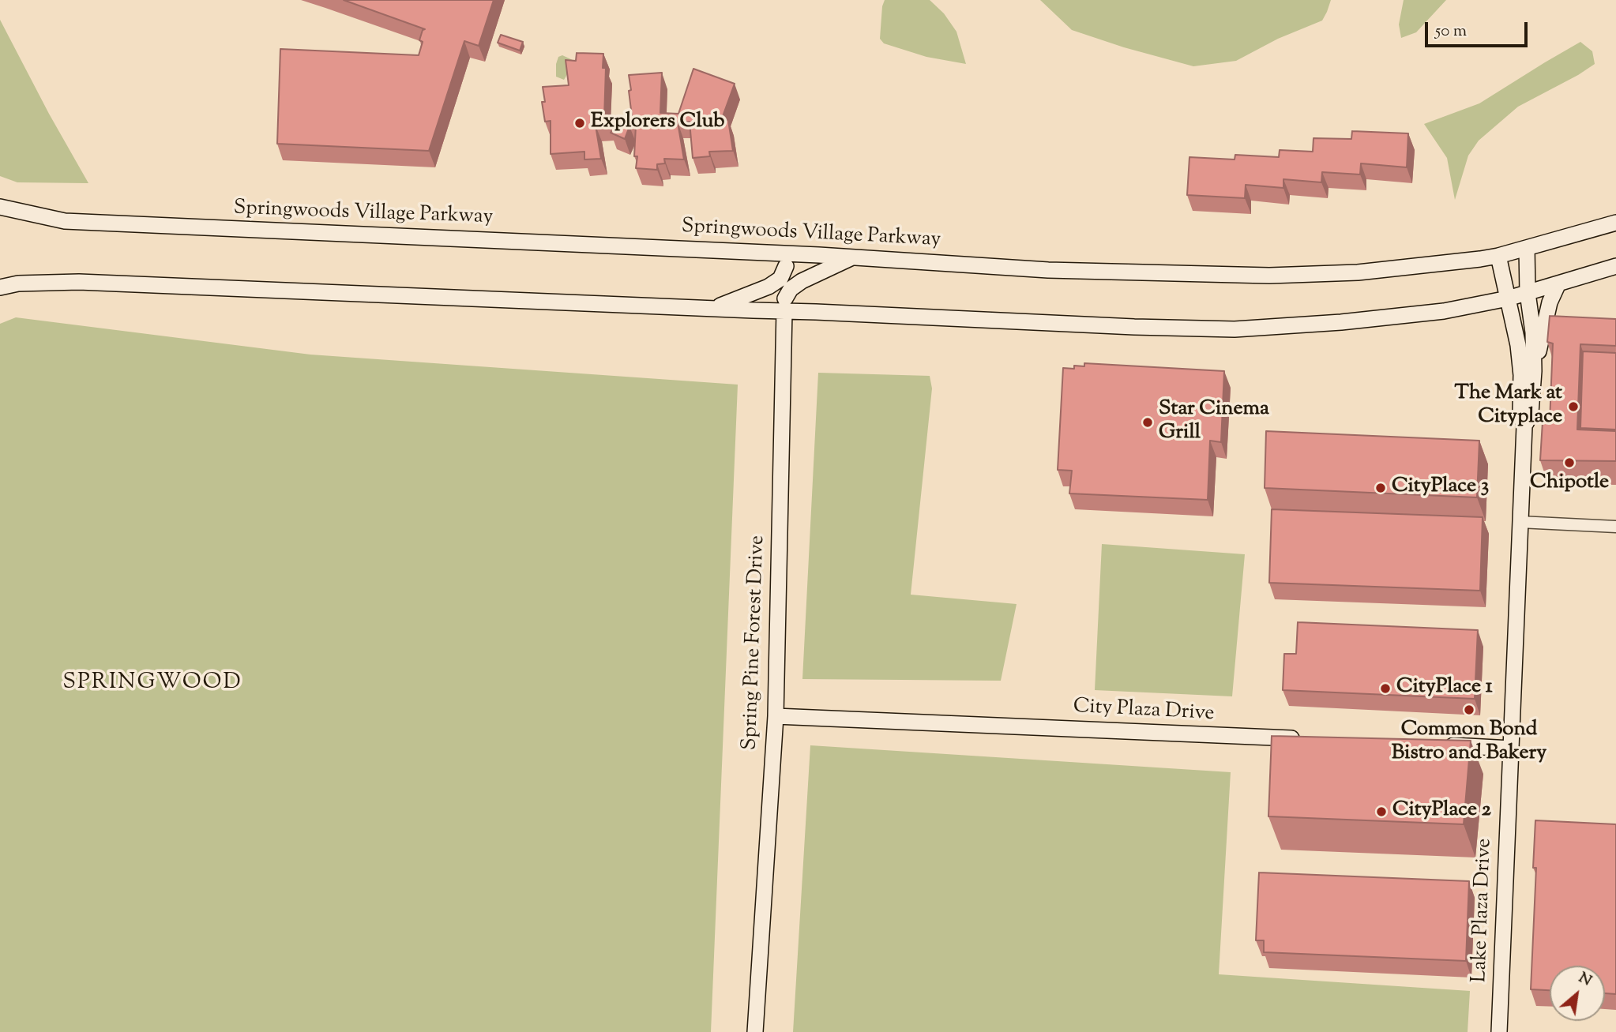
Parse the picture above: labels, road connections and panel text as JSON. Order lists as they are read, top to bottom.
{
  "streets": {
    "main road": [
      "Springwoods Village Parkway",
      "Spring Pine Forest Drive",
      "City Plaza Drive",
      "Lake Plaza Drive"
    ]
  },
  "crossings": [
    ["Springwoods Village Parkway", "Spring Pine Forest Drive"],
    ["Springwoods Village Parkway", "Lake Plaza Drive"],
    ["Spring Pine Forest Drive", "City Plaza Drive"]
  ],
  "districts": ["SPRINGWOOD"],
  "places": [
    "Explorers Club",
    "The Mark at Cityplace",
    "Star Cinema Grill",
    "Chipotle",
    "CityPlace 3",
    "CityPlace 1",
    "Common Bond Bistro and Bakery",
    "CityPlace 2"
  ],
  "scale_bar": "50 m",
  "north": "top right"
}
